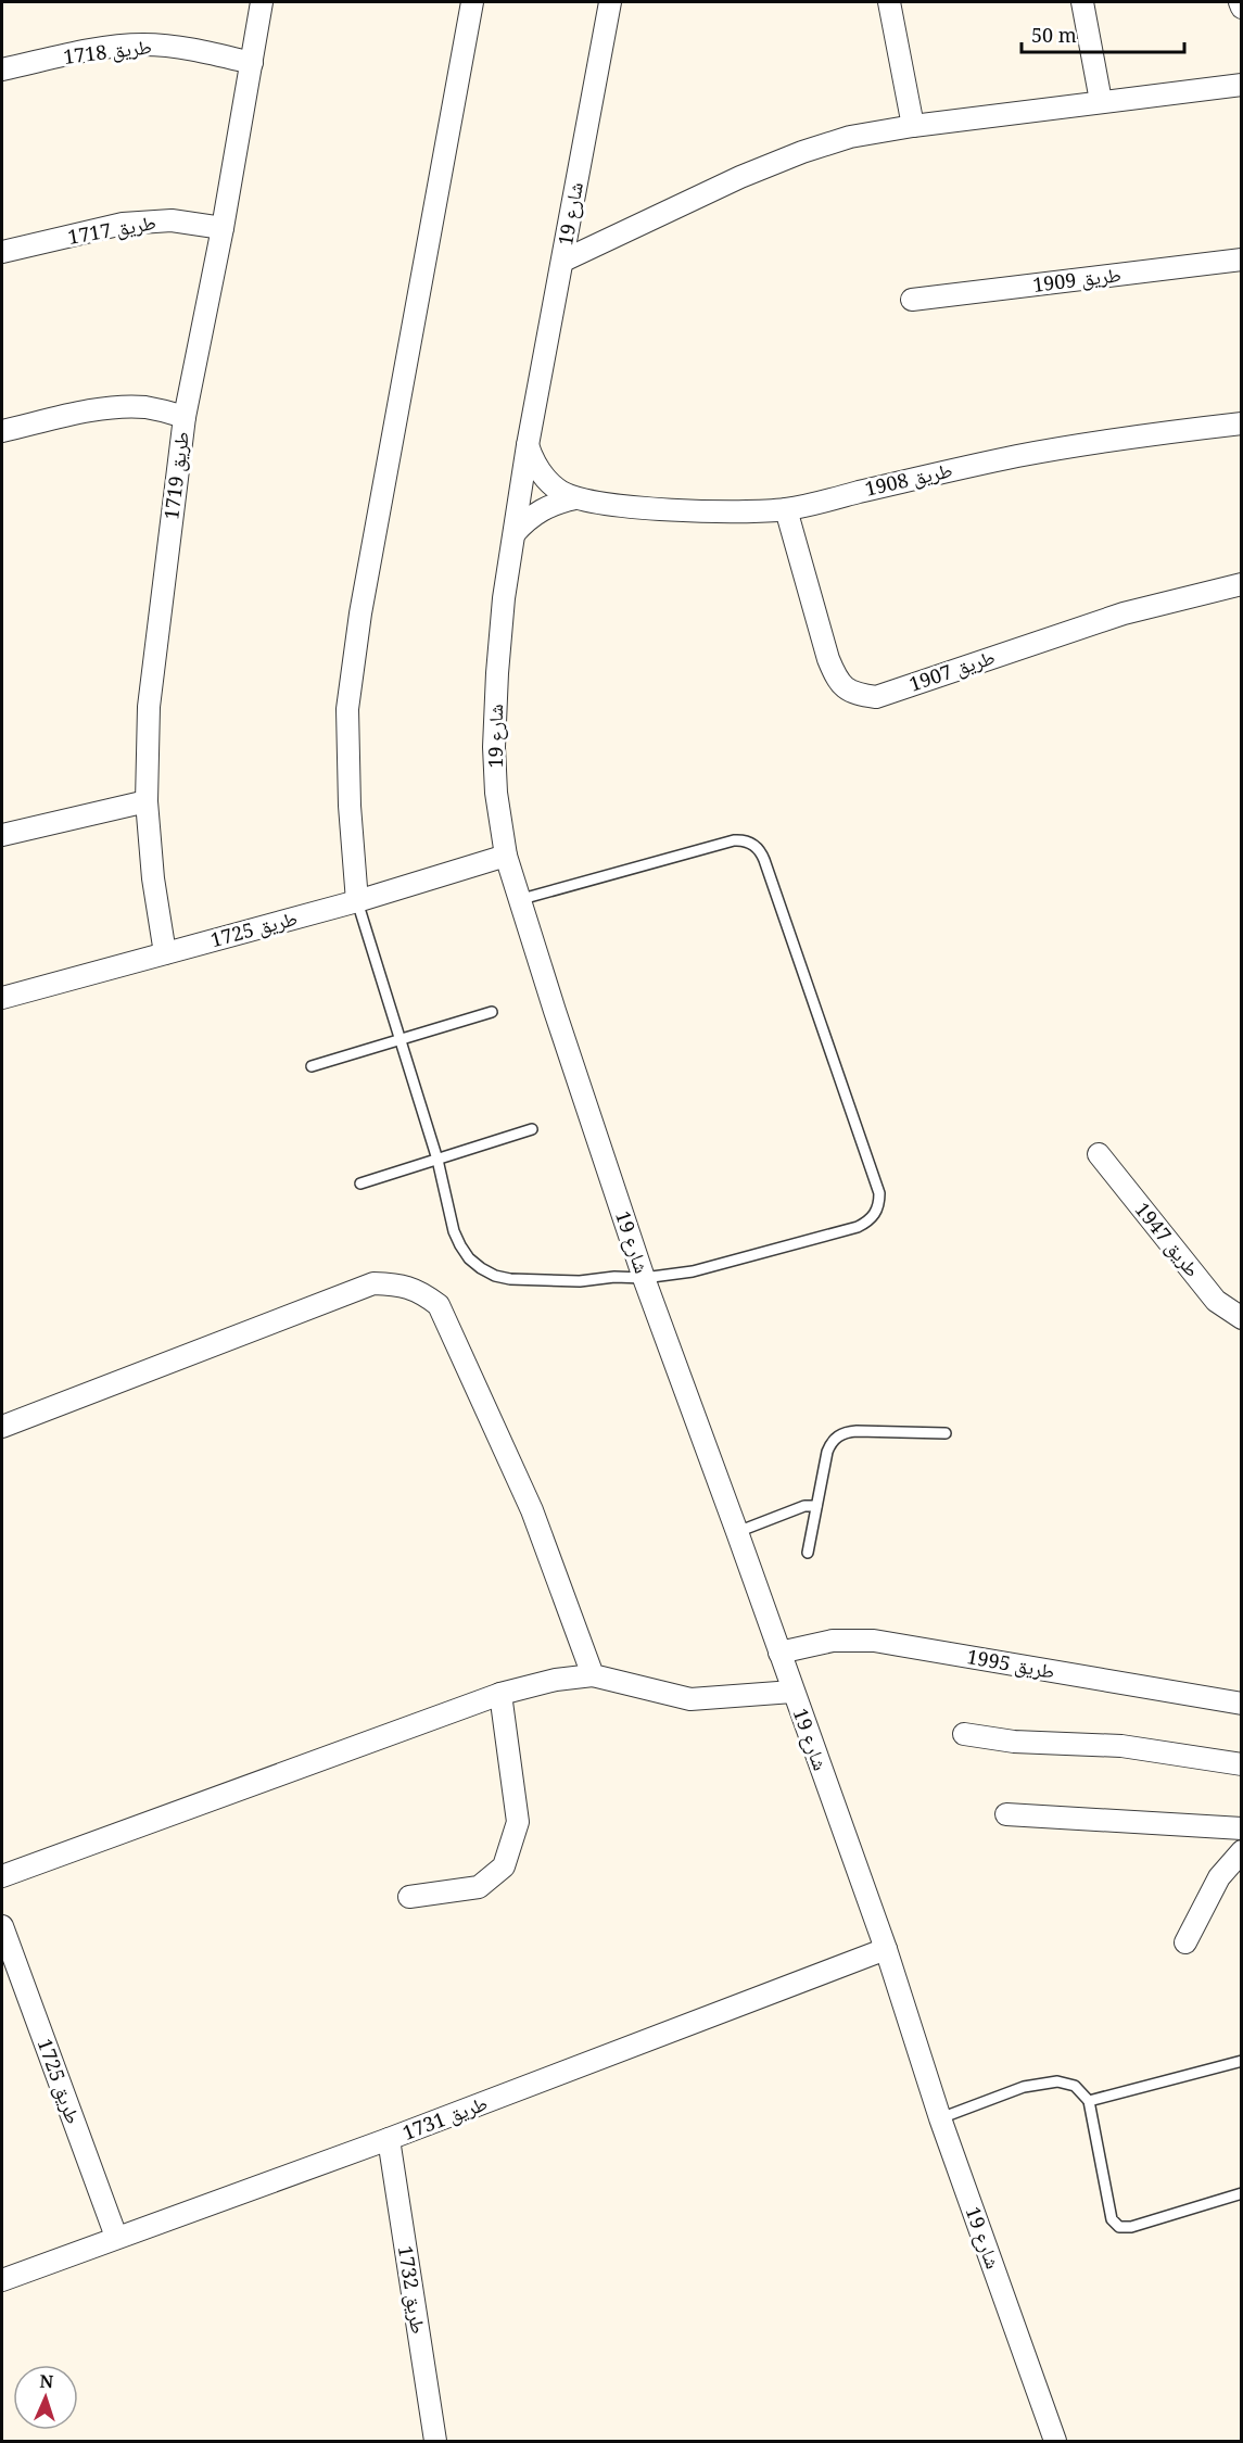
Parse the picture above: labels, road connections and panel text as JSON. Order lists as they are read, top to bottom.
{
  "streets": {
    "street": [
      "طريق 1718",
      "شارع 19",
      "طريق 1717",
      "طريق 1909",
      "طريق 1719",
      "طريق 1908",
      "طريق 1907",
      "طريق 1725",
      "طريق 1947",
      "طريق 1995",
      "طريق 1731",
      "طريق 1732"
    ]
  },
  "crossings": [
    ["طريق 1718", "طريق 1719"],
    ["شارع 19", "طريق 1908"],
    ["شارع 19", "طريق 1725"],
    ["شارع 19", "طريق 1995"],
    ["شارع 19", "طريق 1731"],
    ["طريق 1717", "طريق 1719"],
    ["طريق 1719", "طريق 1725"],
    ["طريق 1908", "طريق 1907"],
    ["طريق 1725", "طريق 1731"],
    ["طريق 1731", "طريق 1732"]
  ],
  "scale_bar": "50 m",
  "north": "top"
}
